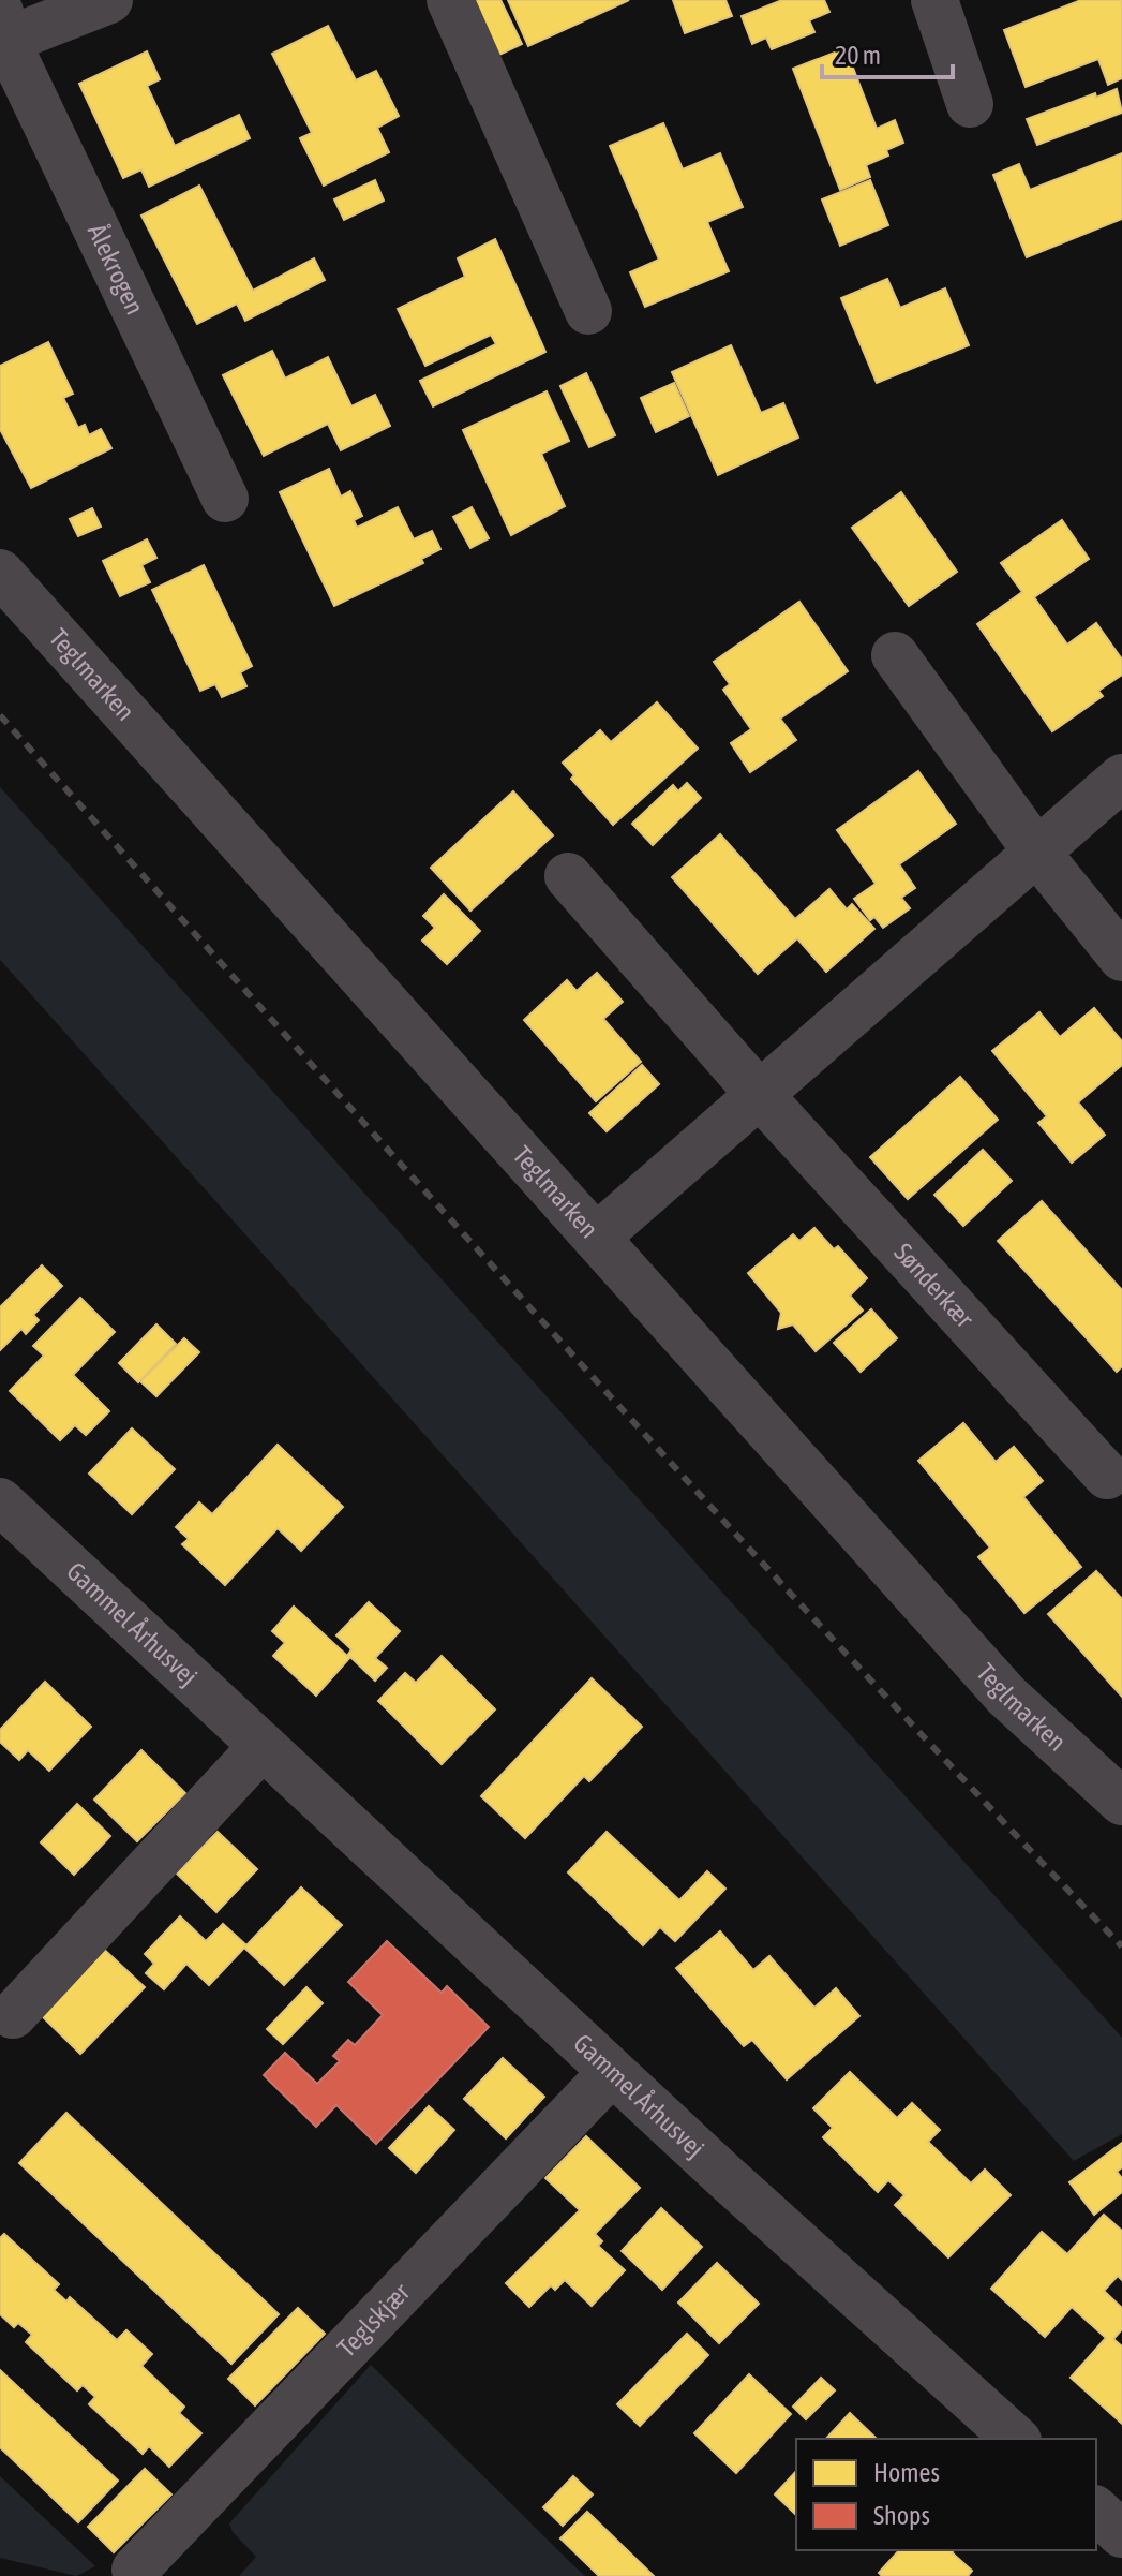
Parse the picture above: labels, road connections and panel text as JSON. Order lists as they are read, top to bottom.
{
  "streets": {
    "street": [
      "Ålekrogen",
      "Teglmarken",
      "Sønderkær",
      "Gammel Århusvej",
      "Teglskjær"
    ]
  },
  "crossings": [
    ["Gammel Århusvej", "Teglskjær"]
  ],
  "legend": ["Homes", "Shops"],
  "scale_bar": "20 m"
}
